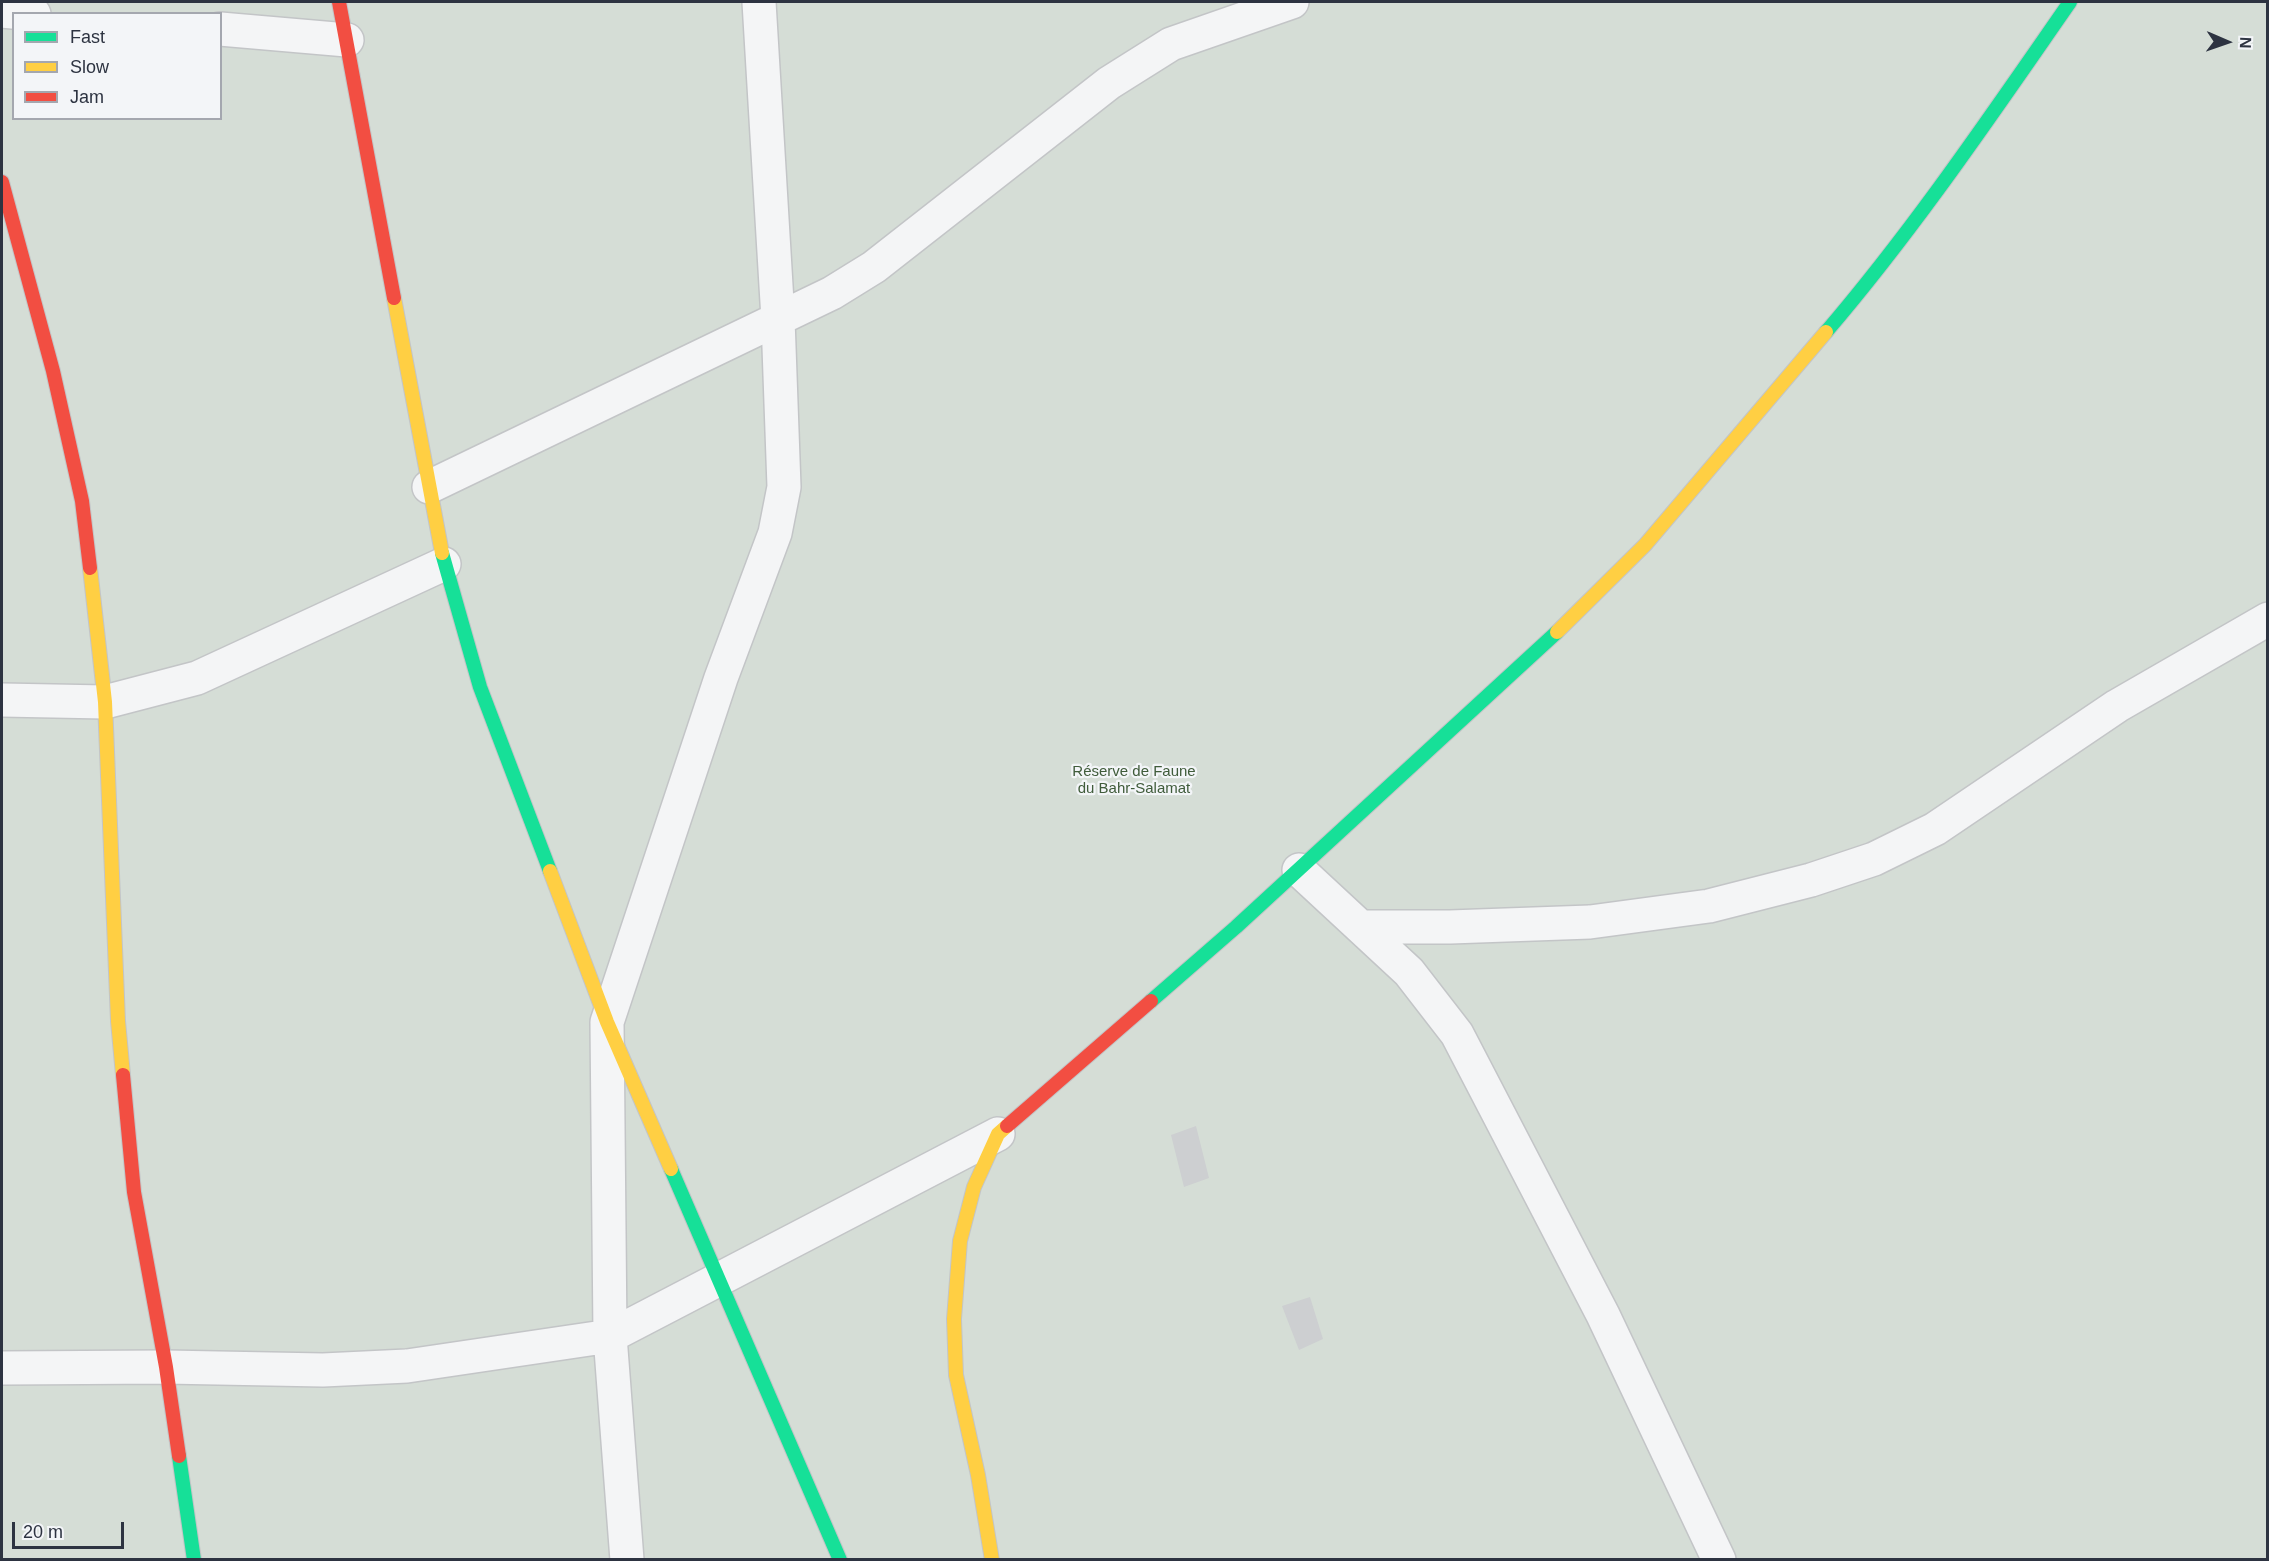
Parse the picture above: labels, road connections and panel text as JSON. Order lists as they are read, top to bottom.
{
  "parks": ["Réserve de Faune du Bahr-Salamat"],
  "legend": ["Fast", "Slow", "Jam"],
  "scale_bar": "20 m",
  "north": "right"
}
